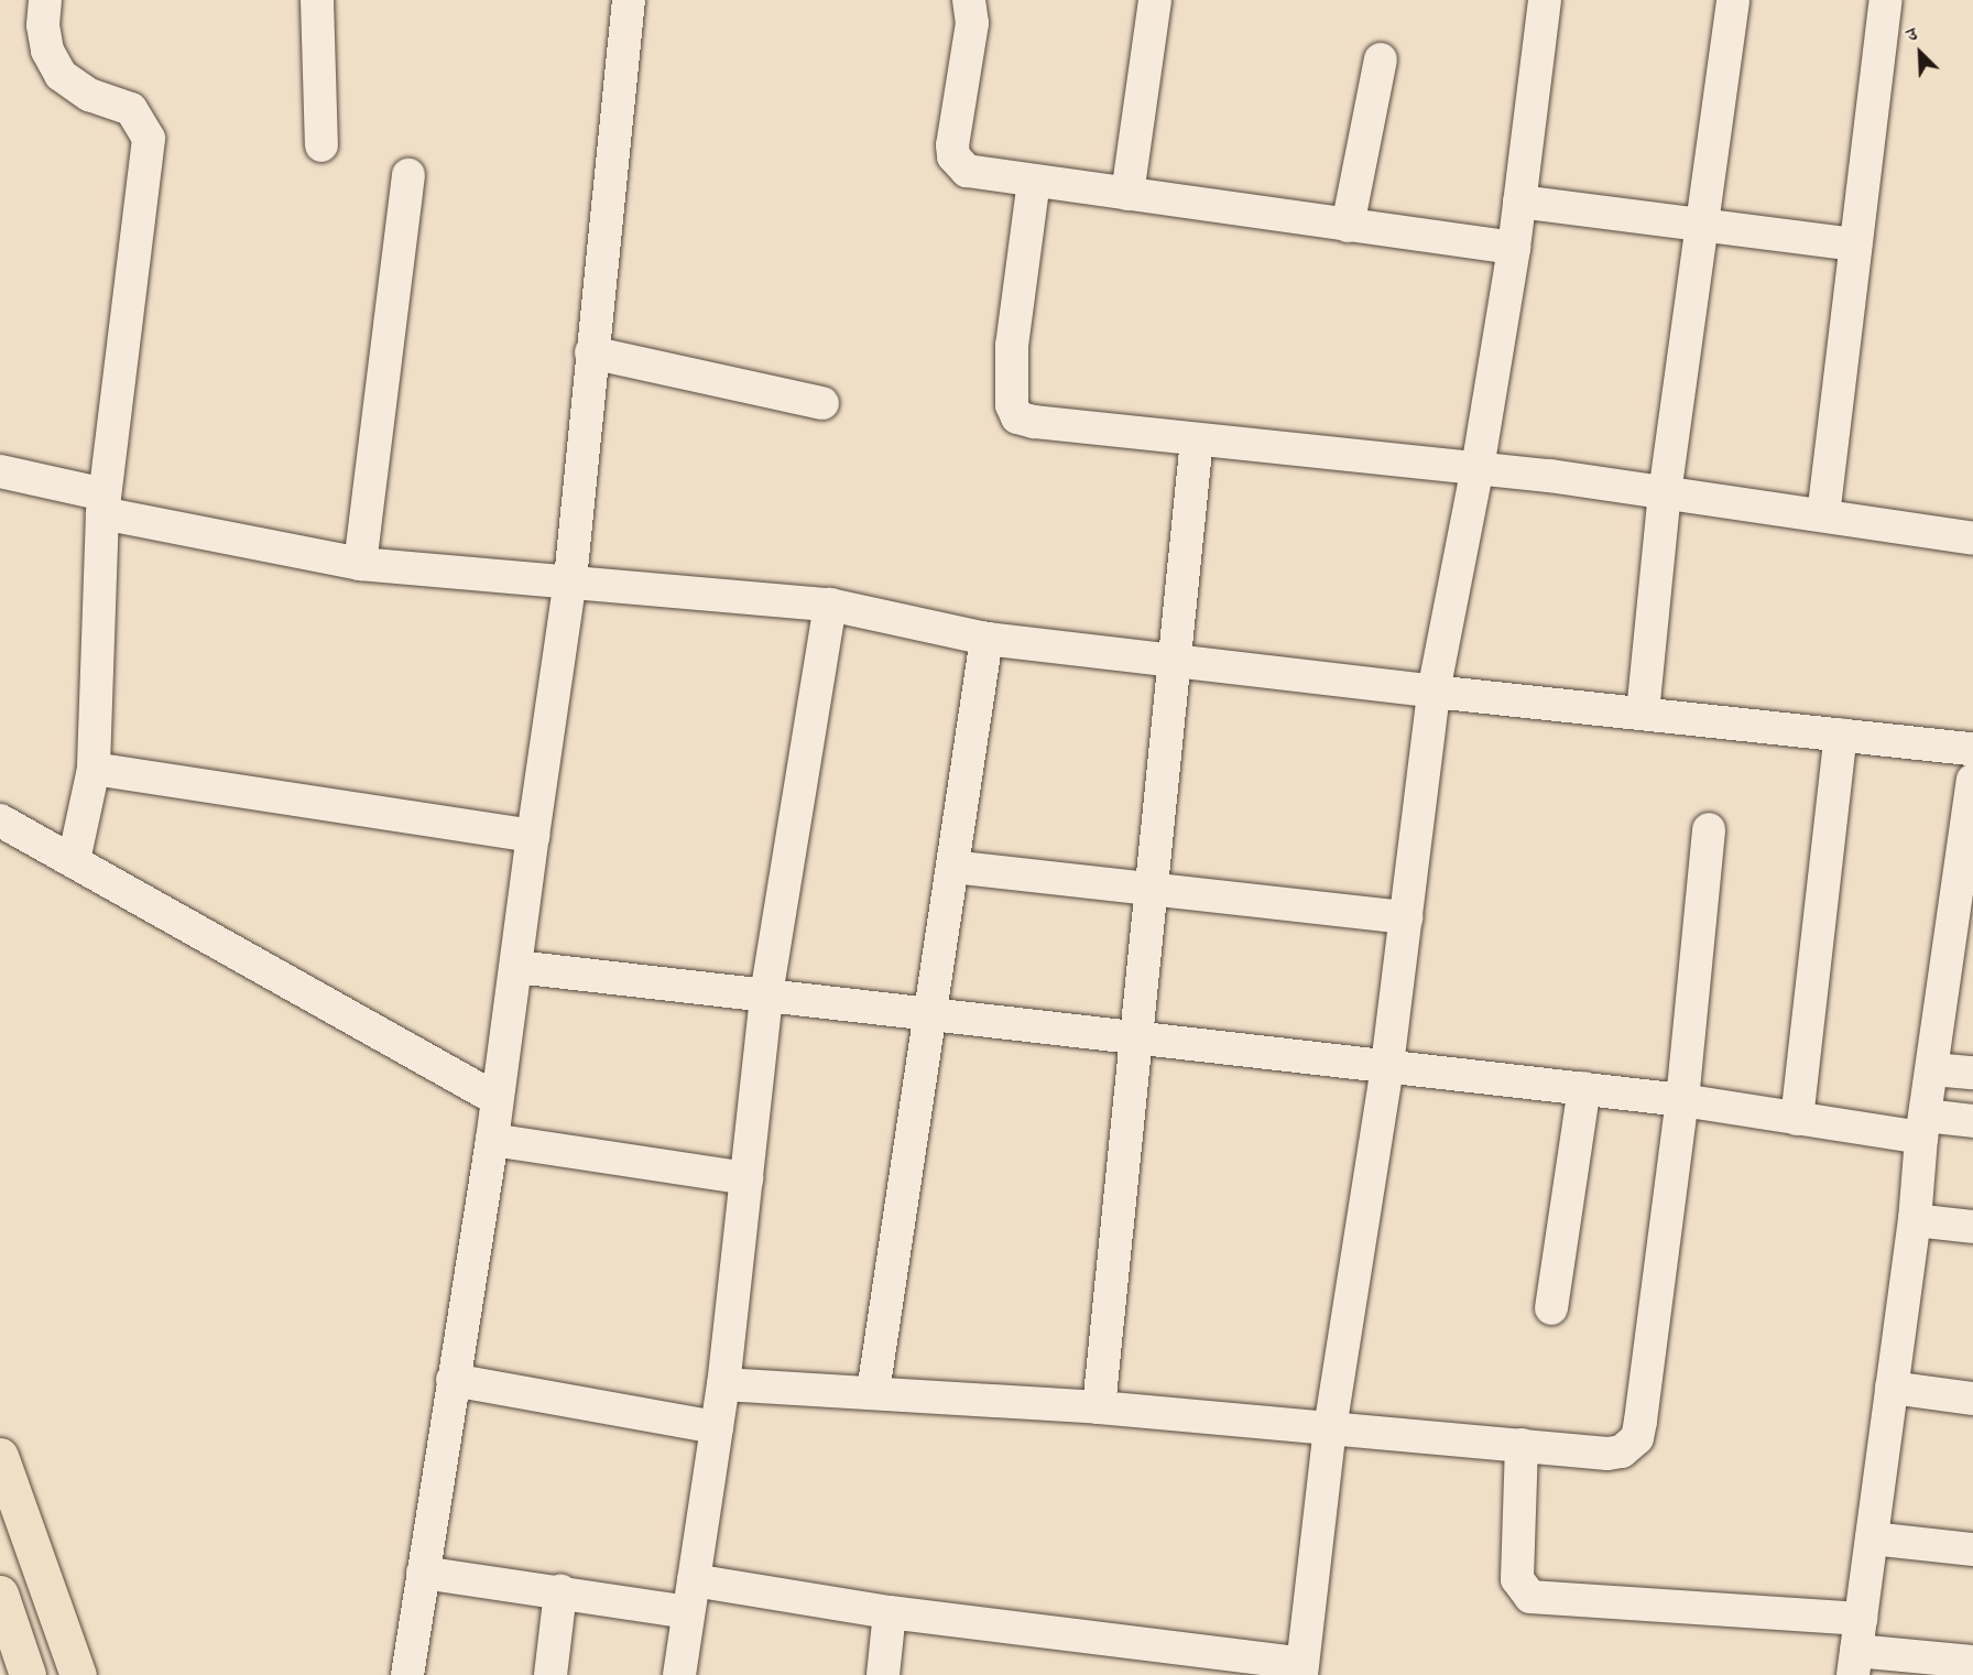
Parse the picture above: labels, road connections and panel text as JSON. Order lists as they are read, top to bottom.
{
  "north": "top left"
}
